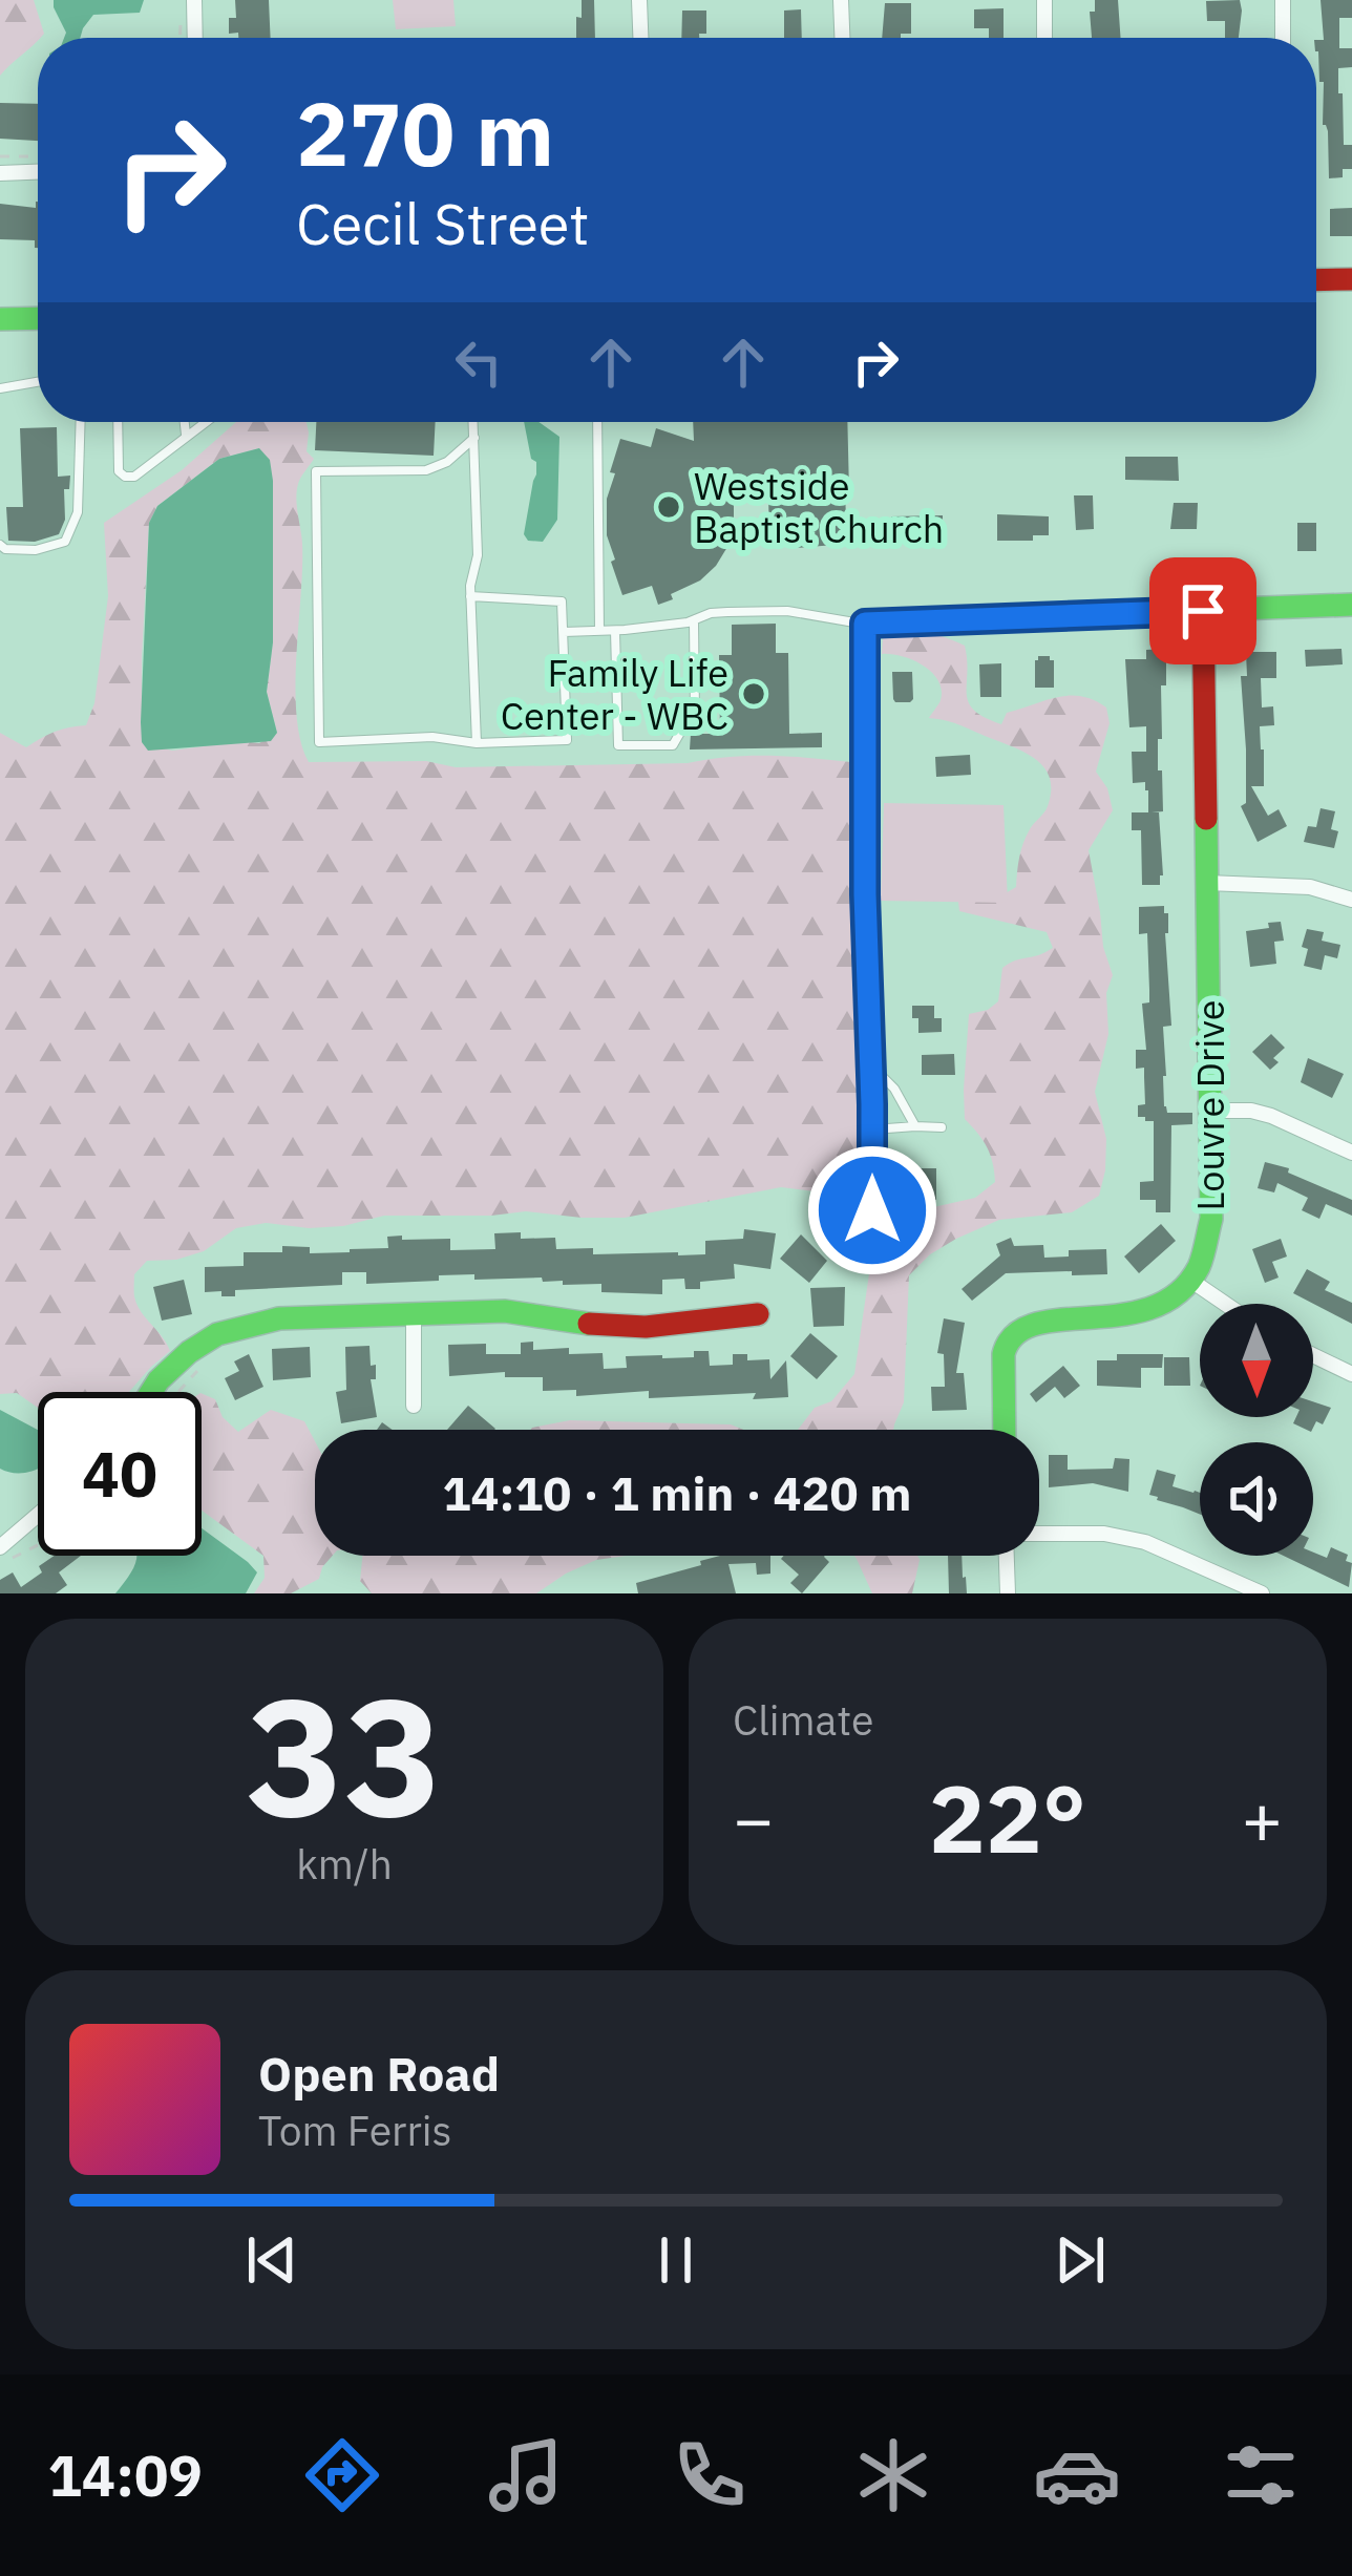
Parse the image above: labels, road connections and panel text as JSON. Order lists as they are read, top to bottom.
{
  "streets": {
    "street": ["Louvre Drive"]
  },
  "places": ["Westside Baptist Church", "Family Life Center - WBC"],
  "north": "bottom",
  "page": {
    "turn": ["270 m", "Cecil Street"],
    "limit": "40",
    "trip": "14:10 · 1 min · 420 m",
    "tile": [
      ["33", "km/h"],
      "Climate"
    ],
    "heat": ["−", "22°", "+"],
    "song": ["Open Road", "Tom Ferris"],
    "tabs": "14:09"
  }
}
